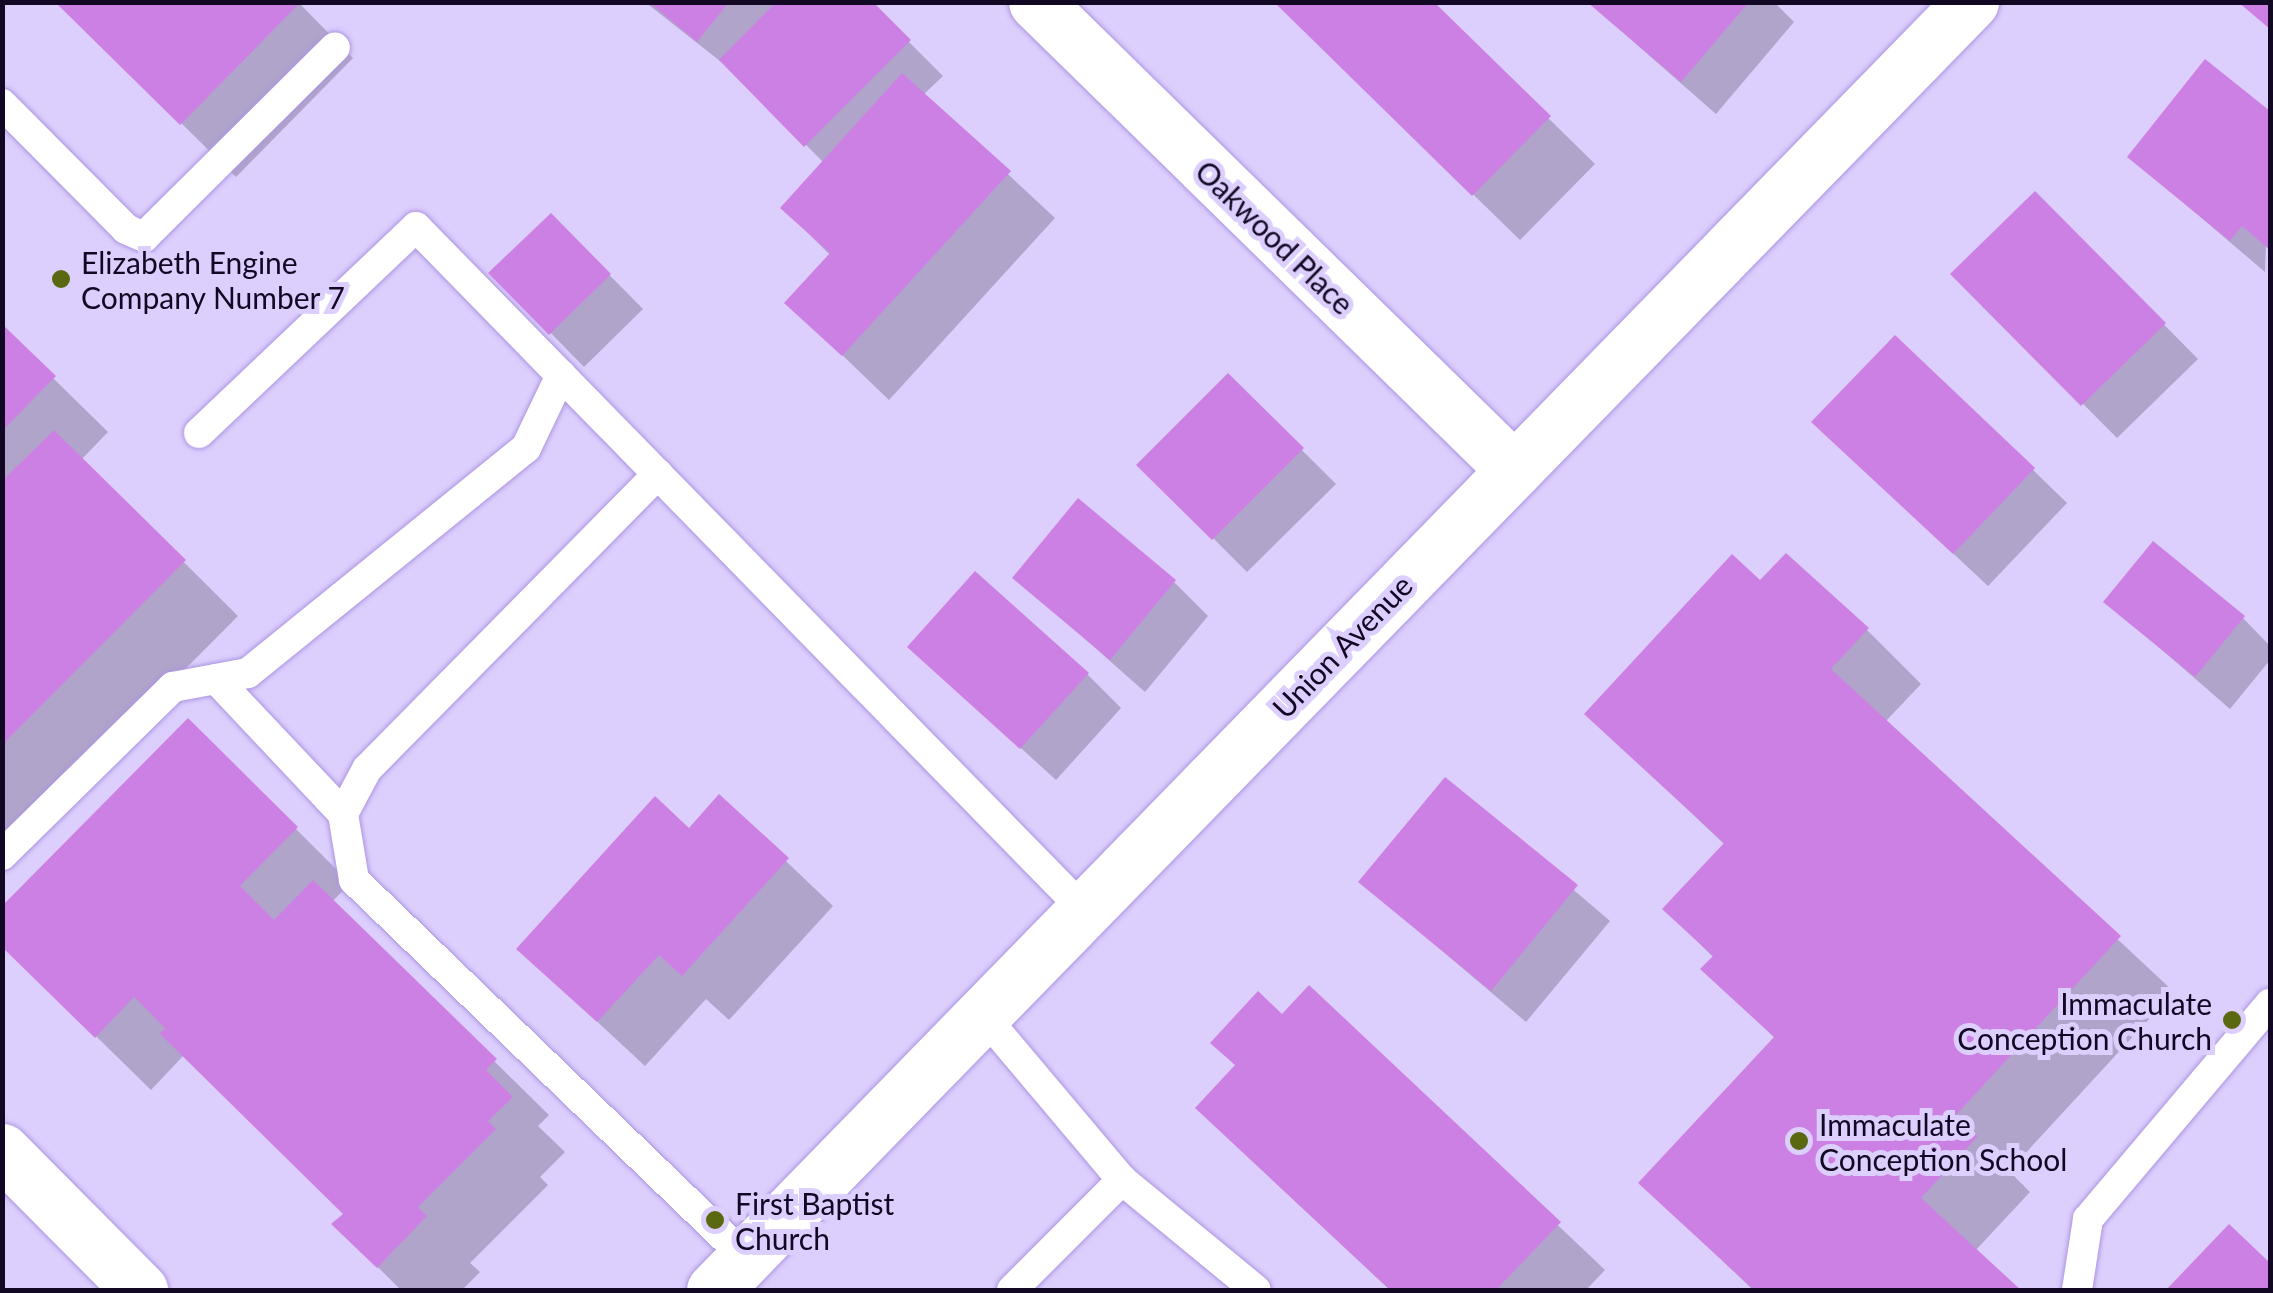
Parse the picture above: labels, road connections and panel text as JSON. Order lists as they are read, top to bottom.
{
  "streets": {
    "street": ["Oakwood Place", "Union Avenue"]
  },
  "crossings": [
    ["Oakwood Place", "Union Avenue"]
  ],
  "places": [
    "Elizabeth Engine Company Number 7",
    "Immaculate Conception Church",
    "Immaculate Conception School",
    "First Baptist Church"
  ]
}
